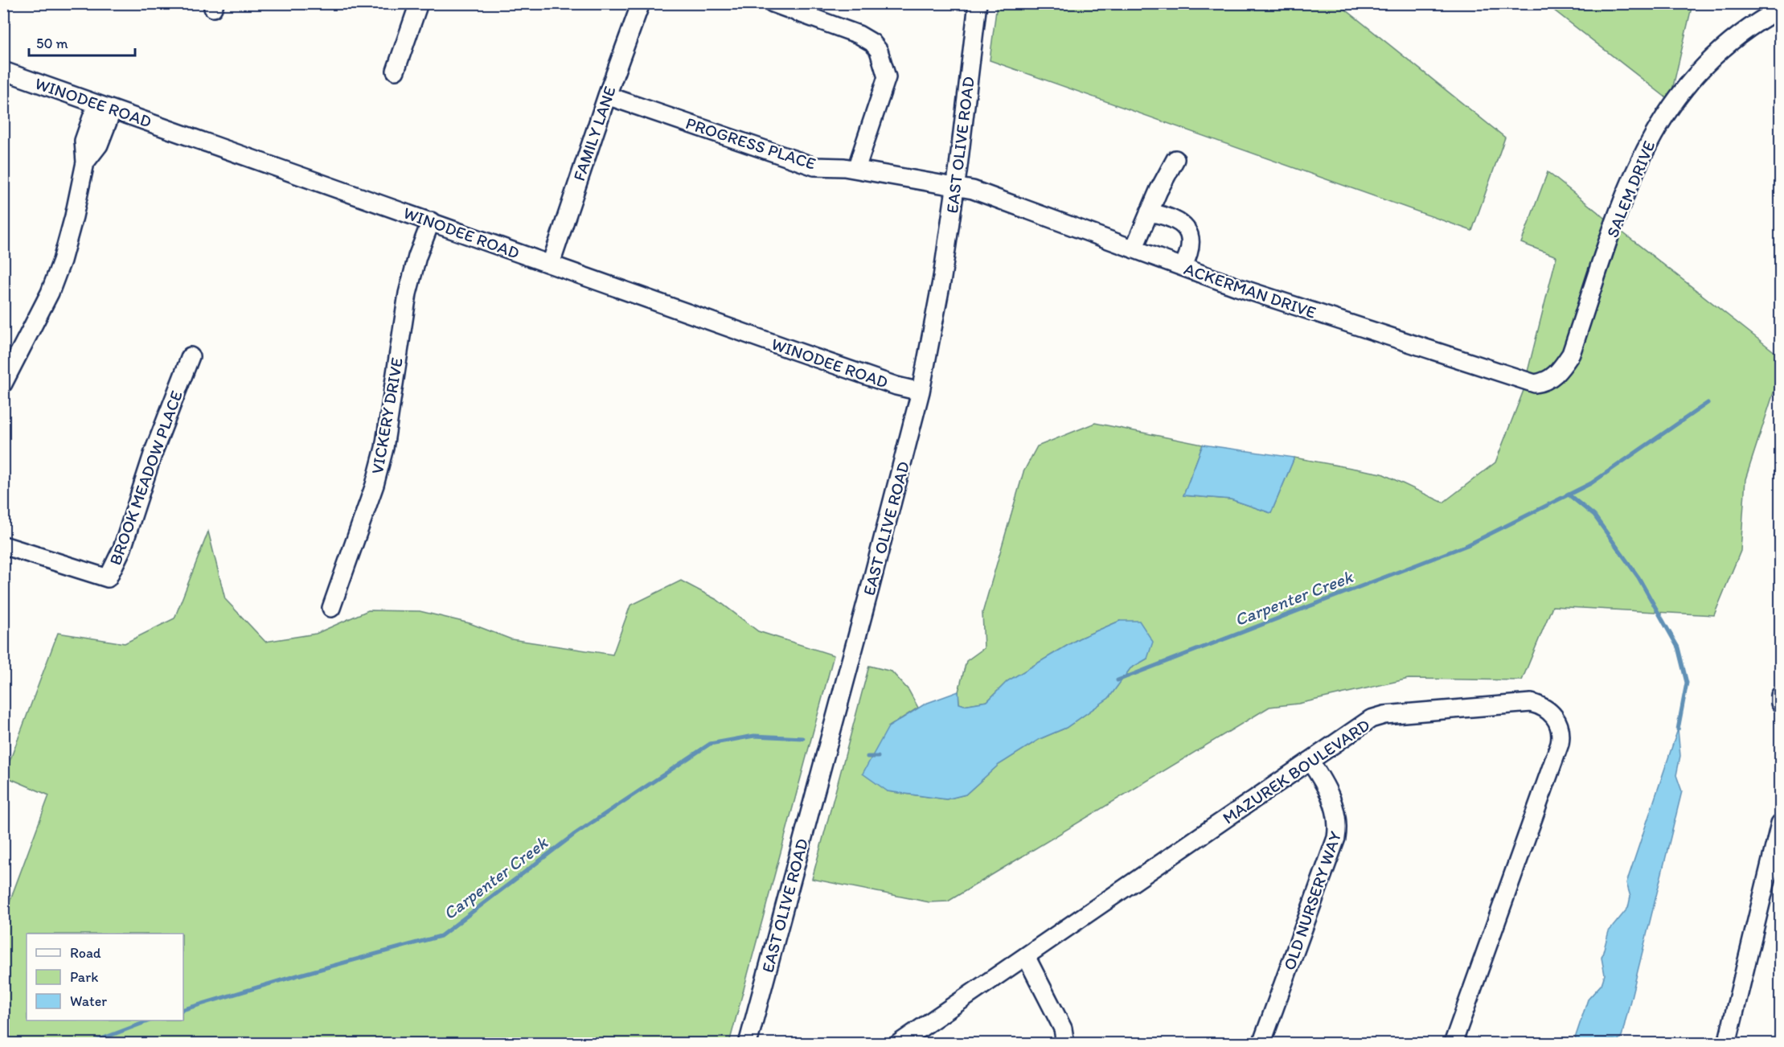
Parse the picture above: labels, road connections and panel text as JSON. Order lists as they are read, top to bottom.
{
  "streets": {
    "street": [
      "WINODEE ROAD",
      "FAMILY LANE",
      "PROGRESS PLACE",
      "EAST OLIVE ROAD",
      "SALEM DRIVE",
      "ACKERMAN DRIVE",
      "VICKERY DRIVE",
      "BROOK MEADOW PLACE",
      "MAZUREK BOULEVARD",
      "OLD NURSERY WAY"
    ]
  },
  "crossings": [
    ["WINODEE ROAD", "FAMILY LANE"],
    ["WINODEE ROAD", "EAST OLIVE ROAD"],
    ["WINODEE ROAD", "VICKERY DRIVE"],
    ["FAMILY LANE", "PROGRESS PLACE"],
    ["PROGRESS PLACE", "EAST OLIVE ROAD"],
    ["PROGRESS PLACE", "ACKERMAN DRIVE"],
    ["EAST OLIVE ROAD", "ACKERMAN DRIVE"],
    ["SALEM DRIVE", "ACKERMAN DRIVE"],
    ["MAZUREK BOULEVARD", "OLD NURSERY WAY"]
  ],
  "water": ["Carpenter Creek"],
  "legend": ["Road", "Park", "Water"],
  "scale_bar": "50 m"
}
